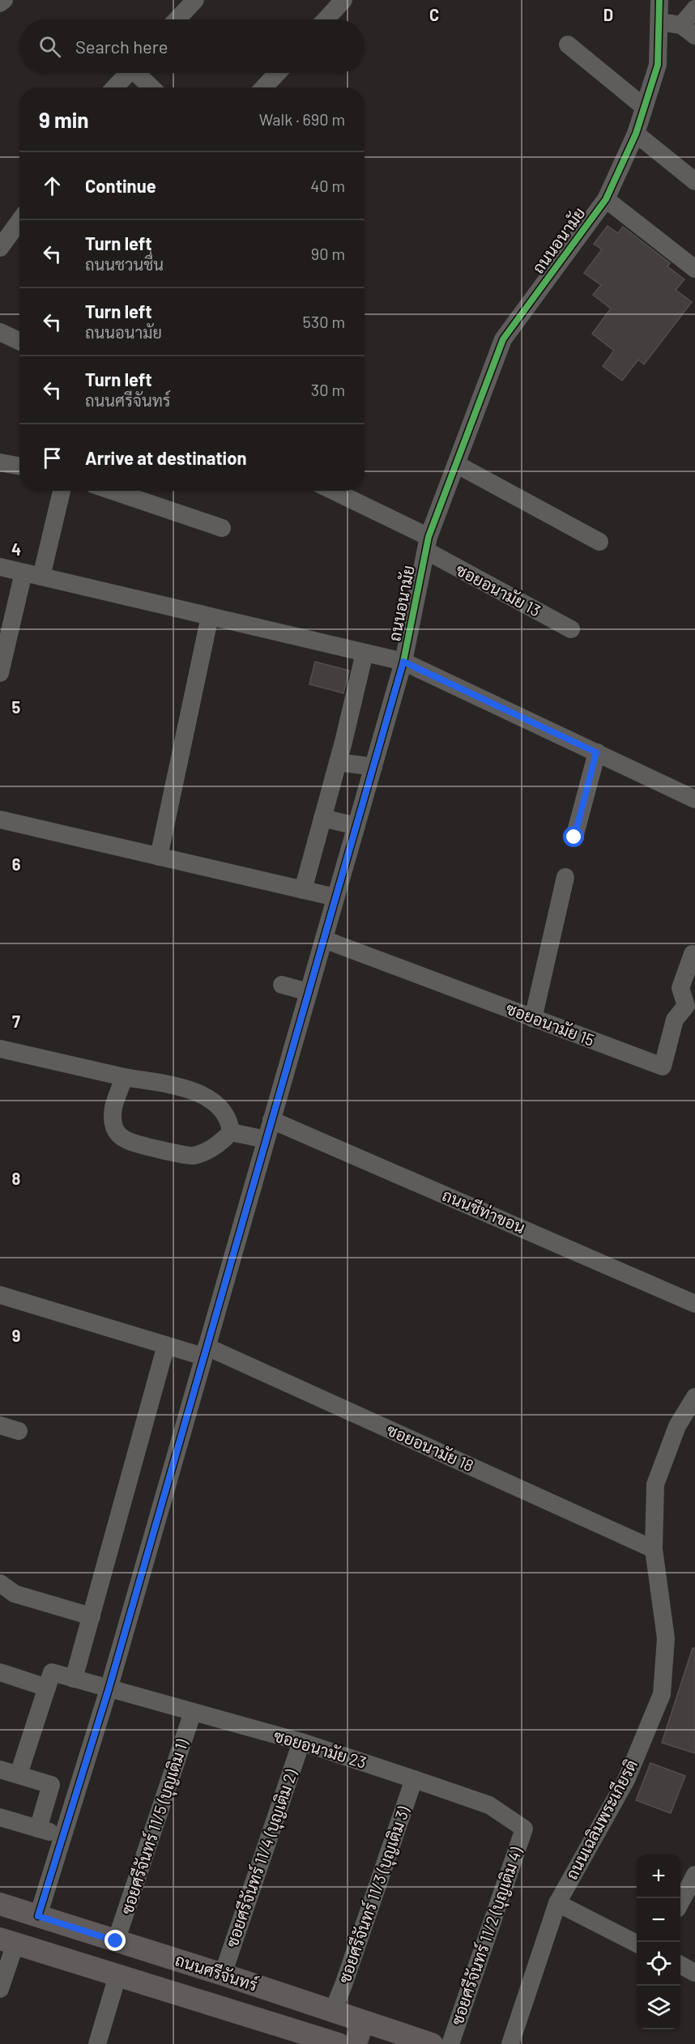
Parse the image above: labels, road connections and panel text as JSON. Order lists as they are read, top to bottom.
{
  "streets": {
    "main road": ["ถนนศรีจันทร์"],
    "street": [
      "ถนนอนามัย",
      "ซอยอนามัย 13",
      "ซอยอนามัย 15",
      "ถนนชีท่าขอน",
      "ซอยอนามัย 18",
      "ซอยอนามัย 23",
      "ถนนเฉลิมพระเกียรติ",
      "ซอยศรีจันทร์ 11/5 (บุญเติม 1)",
      "ซอยศรีจันทร์ 11/4 (บุญเติม 2)",
      "ซอยศรีจันทร์ 11/3 (บุญเติม 3)",
      "ซอยศรีจันทร์ 11/2 (บุญเติม 4)"
    ]
  },
  "crossings": [
    ["ถนนอนามัย", "ซอยอนามัย 13"],
    ["ถนนอนามัย", "ซอยอนามัย 15"],
    ["ถนนอนามัย", "ถนนชีท่าขอน"],
    ["ถนนอนามัย", "ซอยอนามัย 18"],
    ["ถนนอนามัย", "ซอยอนามัย 23"],
    ["ถนนอนามัย", "ถนนศรีจันทร์"],
    ["ซอยอนามัย 18", "ถนนเฉลิมพระเกียรติ"],
    ["ซอยอนามัย 23", "ซอยศรีจันทร์ 11/5 (บุญเติม 1)"],
    ["ซอยอนามัย 23", "ซอยศรีจันทร์ 11/4 (บุญเติม 2)"],
    ["ซอยอนามัย 23", "ซอยศรีจันทร์ 11/3 (บุญเติม 3)"],
    ["ซอยอนามัย 23", "ซอยศรีจันทร์ 11/2 (บุญเติม 4)"],
    ["ซอยศรีจันทร์ 11/5 (บุญเติม 1)", "ถนนศรีจันทร์"],
    ["ซอยศรีจันทร์ 11/4 (บุญเติม 2)", "ถนนศรีจันทร์"],
    ["ซอยศรีจันทร์ 11/3 (บุญเติม 3)", "ถนนศรีจันทร์"]
  ],
  "page": {
    "search": "Search here",
    "heading": ["9 min", "Walk · 690 m"],
    "list": [
      ["Continue", "40 m"],
      ["Turn left", "ถนนชวนชื่น", "90 m"],
      ["Turn left", "ถนนอนามัย", "530 m"],
      ["Turn left", "ถนนศรีจันทร์", "30 m"],
      "Arrive at destination"
    ],
    "map_buttons": ["+", "−"]
  },
  "grid": {
    "columns": ["C", "D"],
    "rows": [
      "4",
      "5",
      "6",
      "7",
      "8",
      "9"
    ]
  }
}
